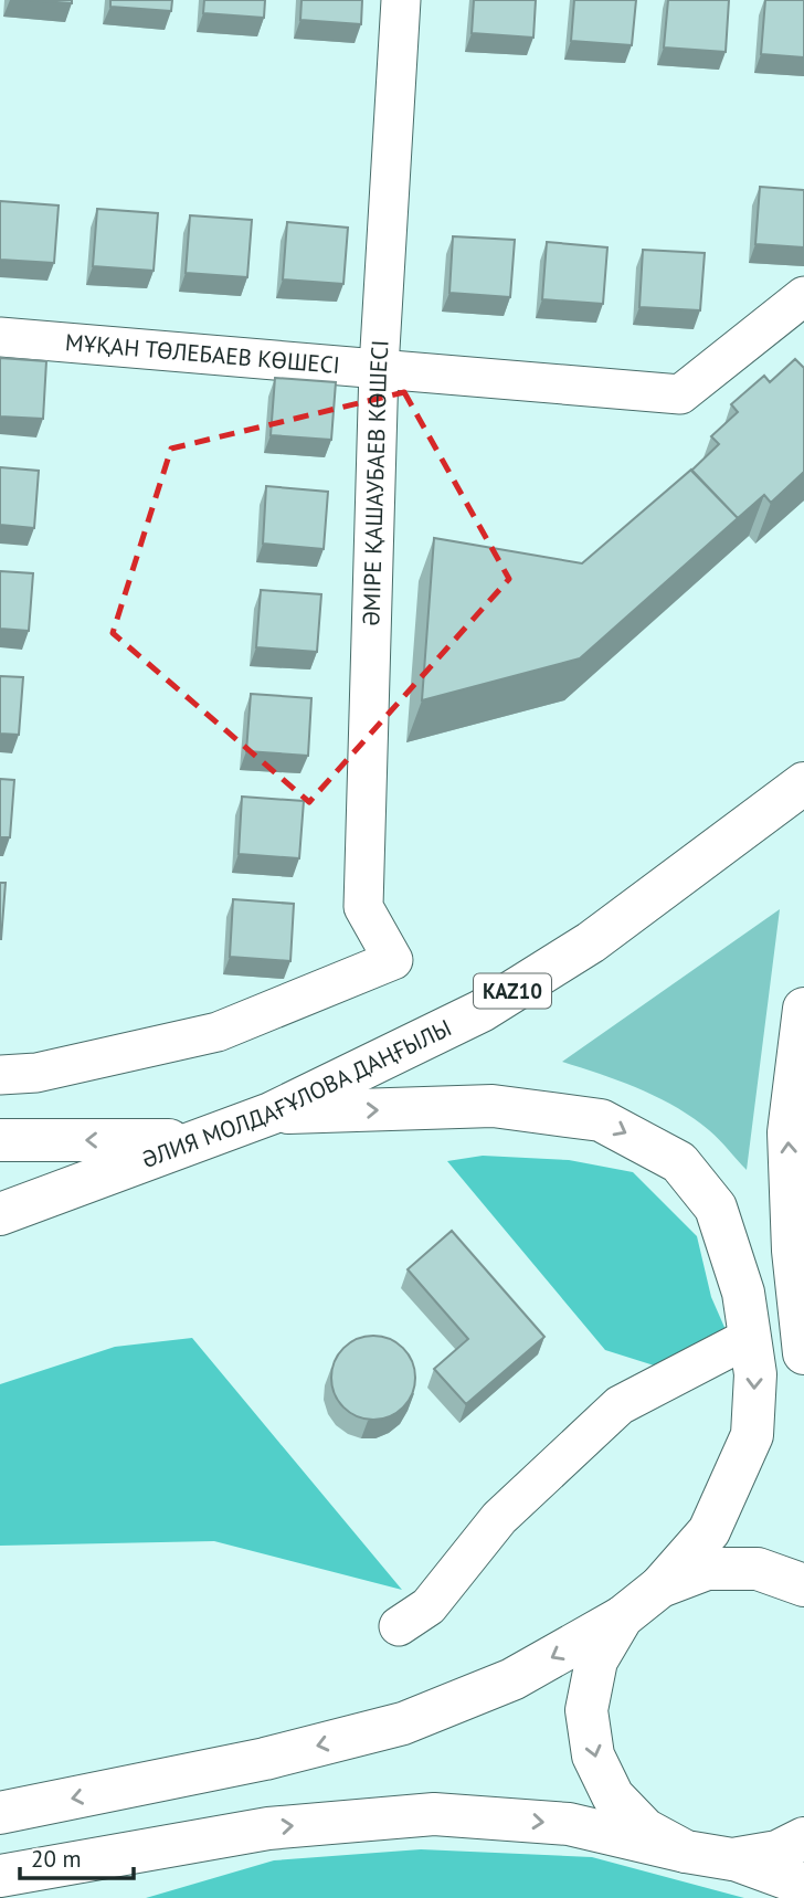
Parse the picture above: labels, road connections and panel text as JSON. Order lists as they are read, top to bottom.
{
  "streets": {
    "main road": ["KAZ10", "ӘЛИЯ МОЛДАҒҰЛОВА ДАҢҒЫЛЫ"],
    "street": ["МҰҚАН ТӨЛЕБАЕВ КӨШЕСІ", "ӘМІРЕ ҚАШАУБАЕВ КӨШЕСІ"]
  },
  "crossings": [
    ["МҰҚАН ТӨЛЕБАЕВ КӨШЕСІ", "ӘМІРЕ ҚАШАУБАЕВ КӨШЕСІ"]
  ],
  "scale_bar": "20 m"
}
